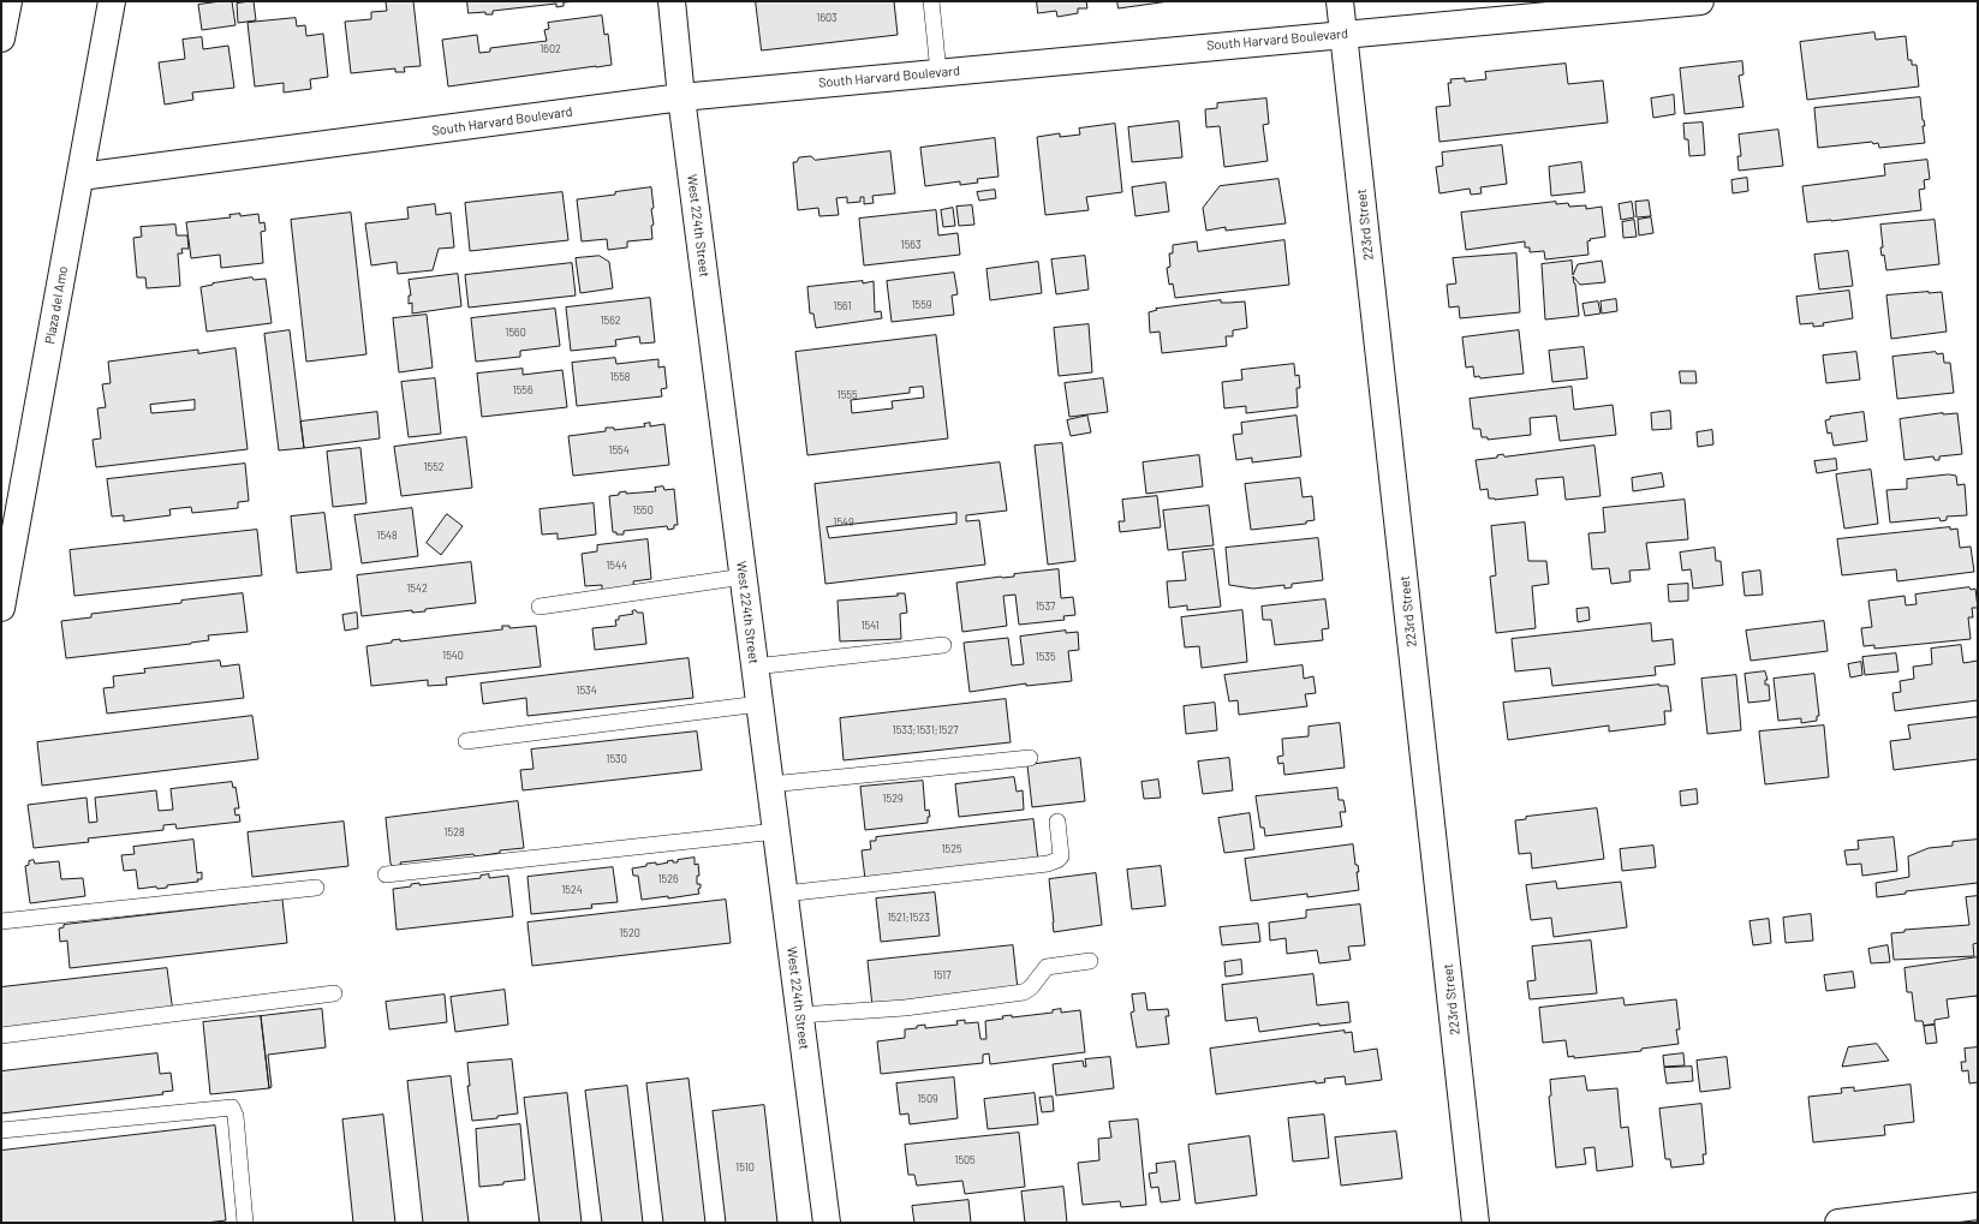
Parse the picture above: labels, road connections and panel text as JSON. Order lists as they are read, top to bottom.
{
  "streets": {
    "street": [
      "South Harvard Boulevard",
      "223rd Street",
      "West 224th Street",
      "Plaza del Amo"
    ]
  },
  "crossings": [
    ["South Harvard Boulevard", "223rd Street"],
    ["South Harvard Boulevard", "West 224th Street"],
    ["South Harvard Boulevard", "Plaza del Amo"]
  ],
  "house_numbers": [
    "1603",
    "1602",
    "1563",
    "1559",
    "1561",
    "1562",
    "1560",
    "1558",
    "1556",
    "1555",
    "1554",
    "1552",
    "1550",
    "1549",
    "1548",
    "1544",
    "1542",
    "1537",
    "1541",
    "1540",
    "1535",
    "1534",
    "1533;1531;1527",
    "1530",
    "1529",
    "1528",
    "1525",
    "1526",
    "1524",
    "1521;1523",
    "1520",
    "1517",
    "1509",
    "1505",
    "1510"
  ]
}
